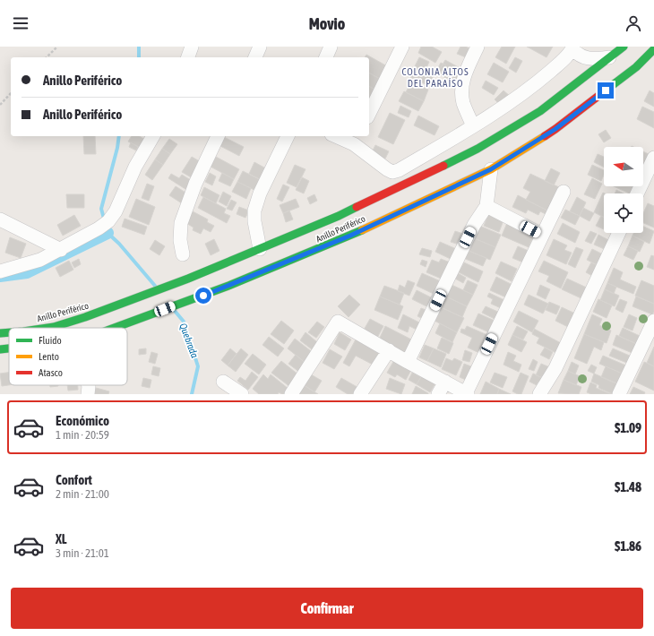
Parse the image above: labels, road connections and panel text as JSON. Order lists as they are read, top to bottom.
{
  "streets": {
    "highway": ["Anillo Periférico"]
  },
  "districts": ["COLONIA ALTOS DEL PARAÍSO"],
  "water": ["Quebrada"],
  "legend": ["Fluido", "Lento", "Atasco"],
  "north": "left",
  "page": {
    "header": "Movio",
    "banner": ["Anillo Periférico", "Anillo Periférico"],
    "list": [
      {
        "name": "Económico",
        "note": "1 min · 20:59",
        "value": "$1.09"
      },
      {
        "name": "Confort",
        "note": "2 min · 21:00",
        "value": "$1.48"
      },
      {
        "name": "XL",
        "note": "3 min · 21:01",
        "value": "$1.86"
      }
    ],
    "buttons": "Confirmar"
  }
}
